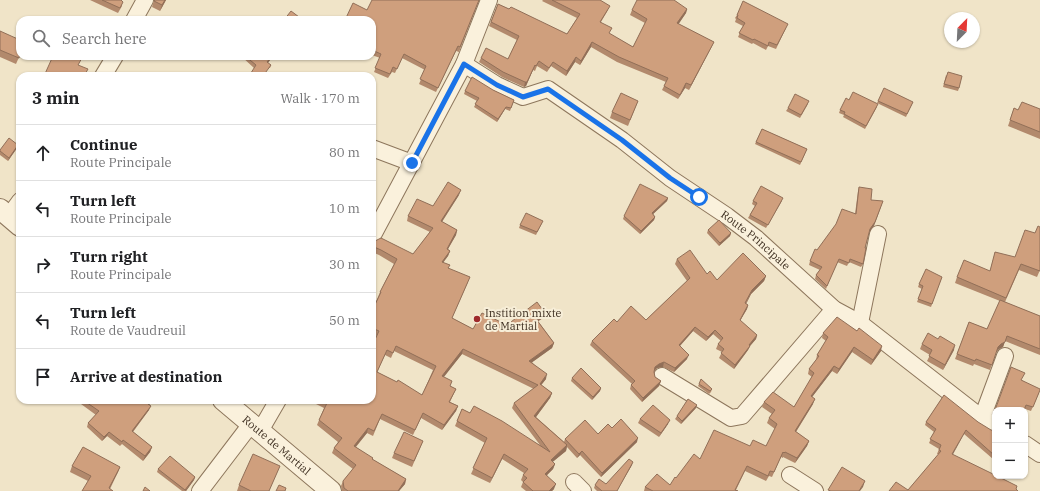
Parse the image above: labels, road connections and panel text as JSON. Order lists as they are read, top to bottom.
{
  "streets": {
    "street": ["Route Principale", "Route de Martial"]
  },
  "places": ["Instition mixte de Martial"],
  "north": "top right",
  "page": {
    "search": "Search here",
    "heading": ["3 min", "Walk · 170 m"],
    "list": [
      ["Continue", "Route Principale", "80 m"],
      ["Turn left", "Route Principale", "10 m"],
      ["Turn right", "Route Principale", "30 m"],
      ["Turn left", "Route de Vaudreuil", "50 m"],
      "Arrive at destination"
    ],
    "map_buttons": ["+", "−"]
  }
}
